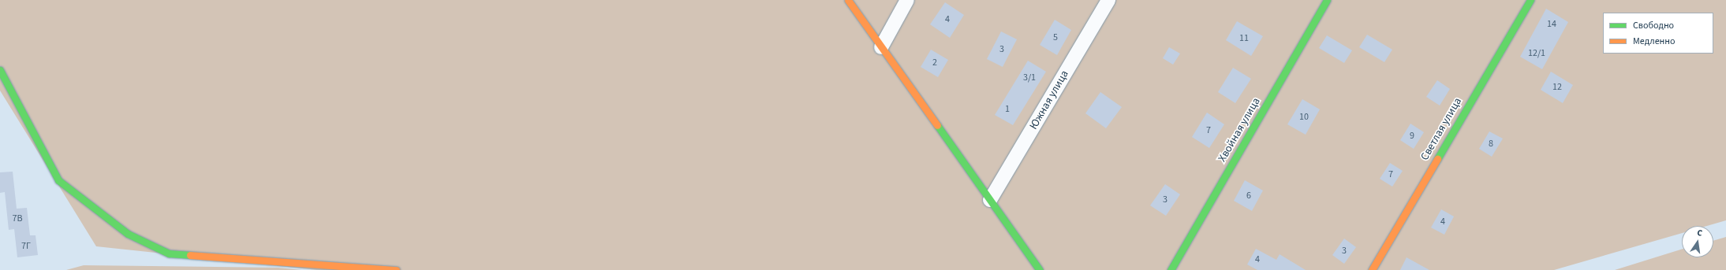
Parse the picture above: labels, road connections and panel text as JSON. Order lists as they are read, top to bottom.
{
  "streets": {
    "street": ["Южная улица", "Светлая улица", "Хвойная улица"]
  },
  "house_numbers": [
    "4",
    "14",
    "5",
    "11",
    "3",
    "12/1",
    "2",
    "3/1",
    "12",
    "1",
    "10",
    "7",
    "9",
    "8",
    "7",
    "6",
    "3",
    "7В",
    "4",
    "7Г",
    "3",
    "4"
  ],
  "legend": ["Свободно", "Медленно"],
  "north": "top"
}
